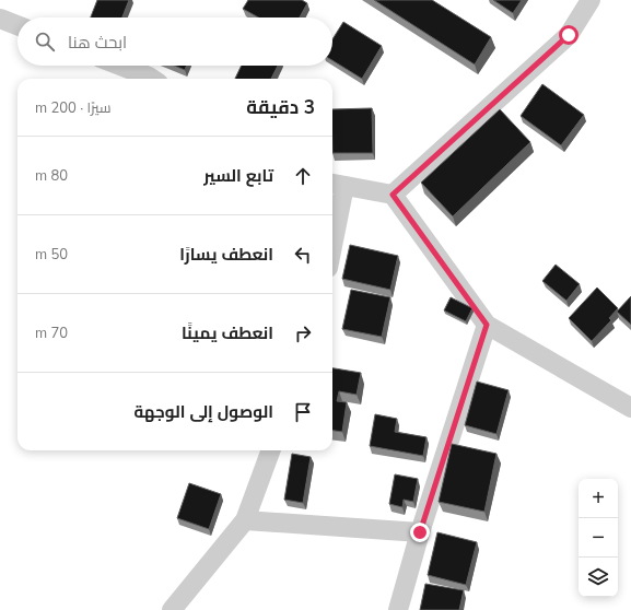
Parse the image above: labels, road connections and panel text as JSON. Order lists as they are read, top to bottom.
{
  "page": {
    "search": "ابحث هنا",
    "heading": ["3 دقيقة", "سيرًا · 200 m"],
    "list": [
      ["تابع السير", "80 m"],
      ["انعطف يسارًا", "50 m"],
      ["انعطف يمينًا", "70 m"],
      "الوصول إلى الوجهة"
    ],
    "map_buttons": ["+", "−"]
  }
}
